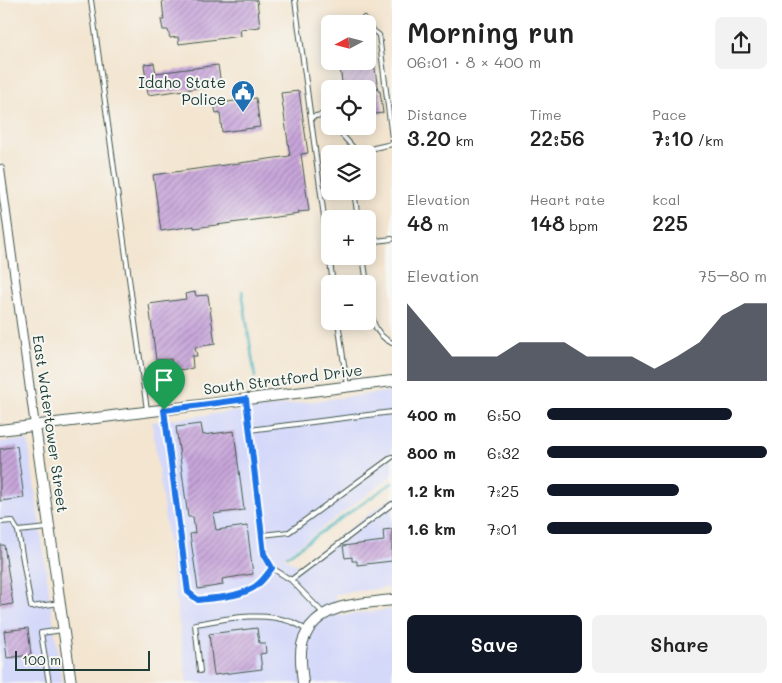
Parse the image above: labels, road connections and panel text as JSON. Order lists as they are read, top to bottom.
{
  "streets": {
    "street": ["South Stratford Drive", "East Watertower Street"]
  },
  "crossings": [
    ["South Stratford Drive", "East Watertower Street"]
  ],
  "places": {
    "public building": ["Idaho State Police"]
  },
  "scale_bar": "100 m",
  "north": "left",
  "page": {
    "heading": ["Morning run", "06:01 · 8 × 400 m"],
    "map_buttons": ["+", "−"],
    "stats": [
      ["Distance", "3.20 km"],
      ["Time", "22:56"],
      ["Pace", "7:10 /km"],
      ["Elevation", "48 m"],
      ["Heart rate", "148 bpm"],
      ["kcal", "225"]
    ],
    "chart": ["Elevation", "75–80 m"],
    "list": [
      {
        "name": "400 m",
        "note": "6:50"
      },
      {
        "name": "800 m",
        "note": "6:32"
      },
      {
        "name": "1.2 km",
        "note": "7:25"
      },
      {
        "name": "1.6 km",
        "note": "7:01"
      }
    ],
    "buttons": ["Save", "Share"],
    "scale": "100 m"
  }
}
